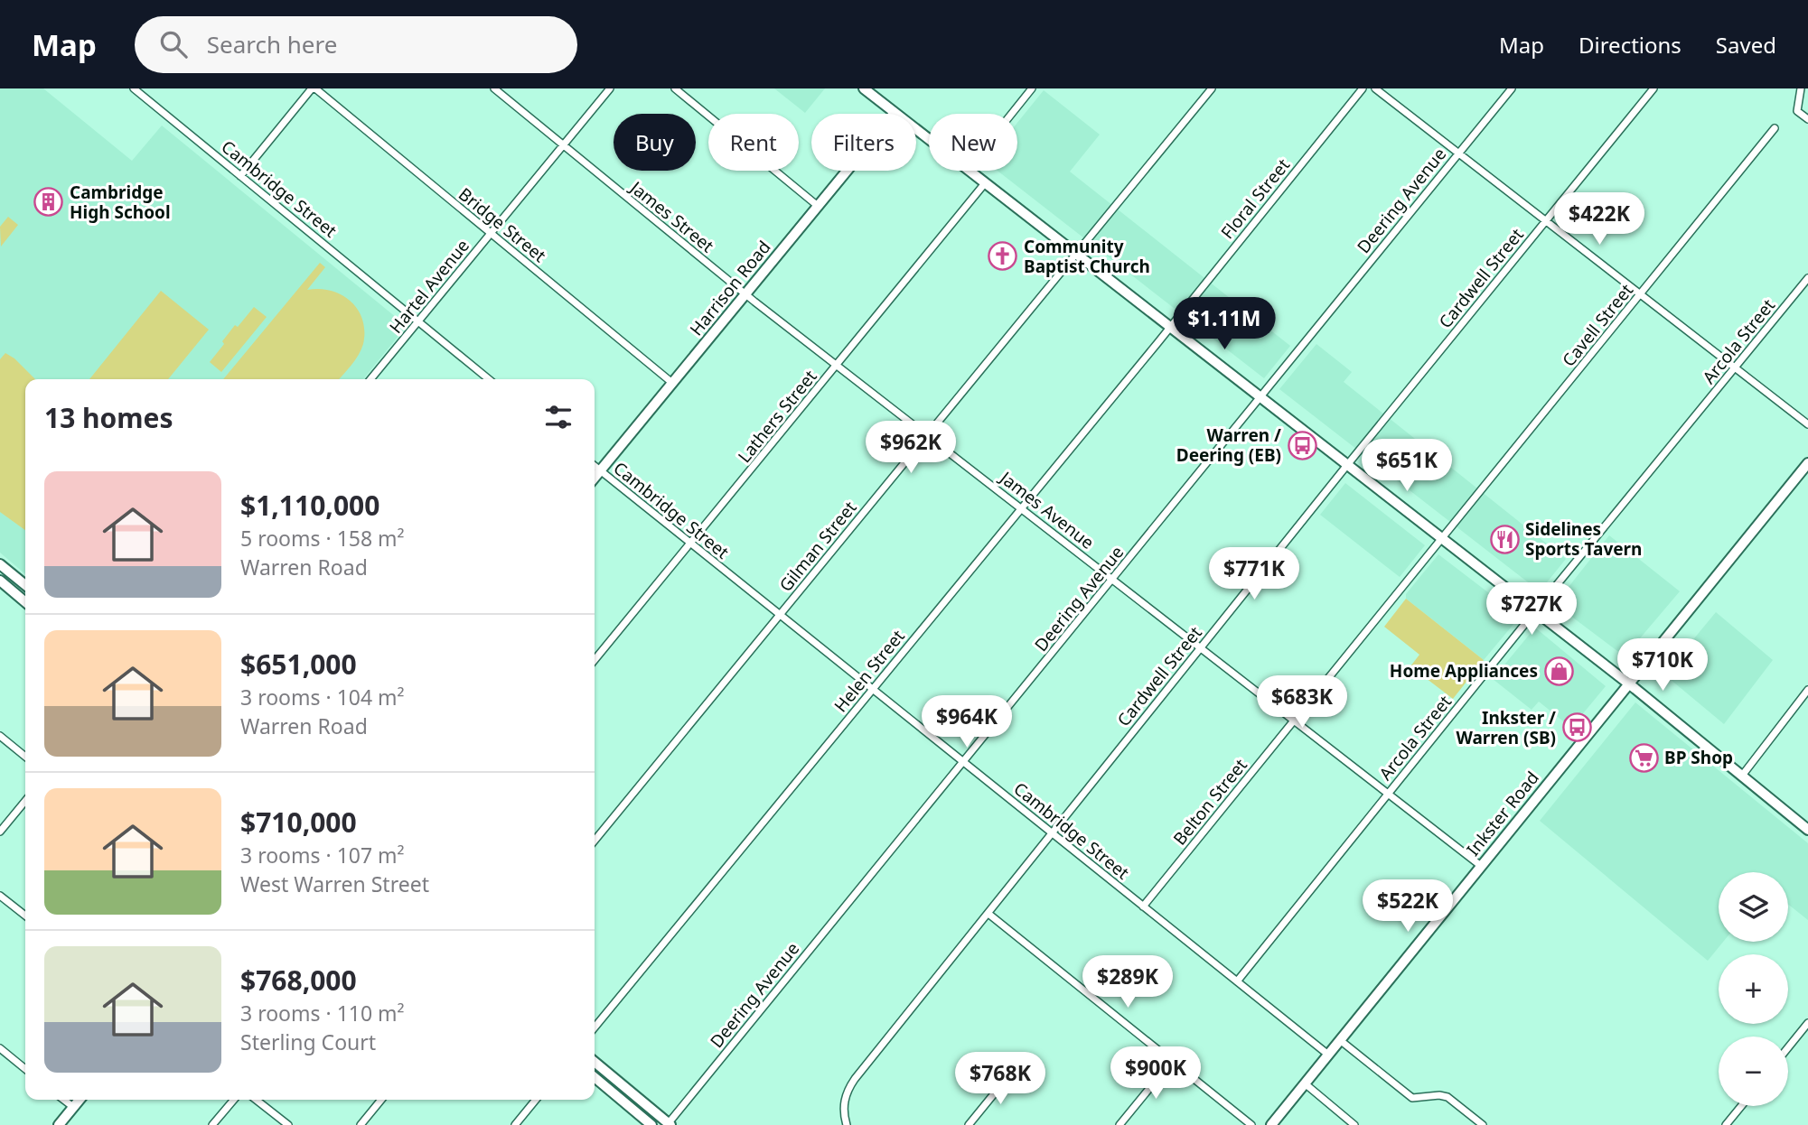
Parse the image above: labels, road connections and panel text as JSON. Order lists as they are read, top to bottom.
{
  "streets": {
    "main road": ["Harrison Road", "Inkster Road"],
    "street": [
      "Cambridge Street",
      "Floral Street",
      "Deering Avenue",
      "James Street",
      "Bridge Street",
      "Cardwell Street",
      "Hartel Avenue",
      "Cavell Street",
      "Arcola Street",
      "Lathers Street",
      "James Avenue",
      "Gilman Street",
      "Helen Street",
      "Belton Street"
    ]
  },
  "crossings": [
    ["Cambridge Street", "Deering Avenue"],
    ["Cambridge Street", "Cardwell Street"],
    ["Cambridge Street", "Hartel Avenue"],
    ["Cambridge Street", "Harrison Road"],
    ["Cambridge Street", "Arcola Street"],
    ["Cambridge Street", "Lathers Street"],
    ["Cambridge Street", "Gilman Street"],
    ["Cambridge Street", "Helen Street"],
    ["Cambridge Street", "Belton Street"],
    ["Cambridge Street", "Inkster Road"],
    ["Floral Street", "Helen Street"],
    ["Deering Avenue", "James Avenue"],
    ["James Street", "Hartel Avenue"],
    ["James Street", "Harrison Road"],
    ["James Street", "James Avenue"],
    ["Bridge Street", "Hartel Avenue"],
    ["Bridge Street", "Harrison Road"],
    ["Cardwell Street", "James Avenue"],
    ["Harrison Road", "James Avenue"],
    ["Cavell Street", "Belton Street"],
    ["Arcola Street", "James Avenue"],
    ["Lathers Street", "James Avenue"],
    ["James Avenue", "Gilman Street"],
    ["James Avenue", "Helen Street"],
    ["James Avenue", "Belton Street"],
    ["James Avenue", "Inkster Road"]
  ],
  "places": {
    "building": ["Cambridge High School"],
    "church": ["Community Baptist Church"],
    "bus stop": ["Warren / Deering (EB)", "Inkster / Warren (SB)"],
    "restaurant": ["Sidelines Sports Tavern"],
    "shop": ["Home Appliances"],
    "supermarket": ["BP Shop"]
  },
  "page": {
    "header": "Map",
    "search": "Search here",
    "nav": ["Map", "Directions", "Saved"],
    "chip": [
      "Buy",
      "Rent",
      "Filters",
      "New"
    ],
    "price": [
      "$422K",
      "$1.11M",
      "$962K",
      "$651K",
      "$771K",
      "$727K",
      "$710K",
      "$683K",
      "$964K",
      "$522K",
      "$289K",
      "$900K",
      "$768K"
    ],
    "heading": "13 homes",
    "list": [
      {
        "name": "$1,110,000",
        "note": "5 rooms · 158 m² · Warren Road"
      },
      {
        "name": "$651,000",
        "note": "3 rooms · 104 m² · Warren Road"
      },
      {
        "name": "$710,000",
        "note": "3 rooms · 107 m² · West Warren Street"
      },
      {
        "name": "$768,000",
        "note": "3 rooms · 110 m² · Sterling Court"
      }
    ],
    "map_buttons": ["+", "−"]
  }
}
